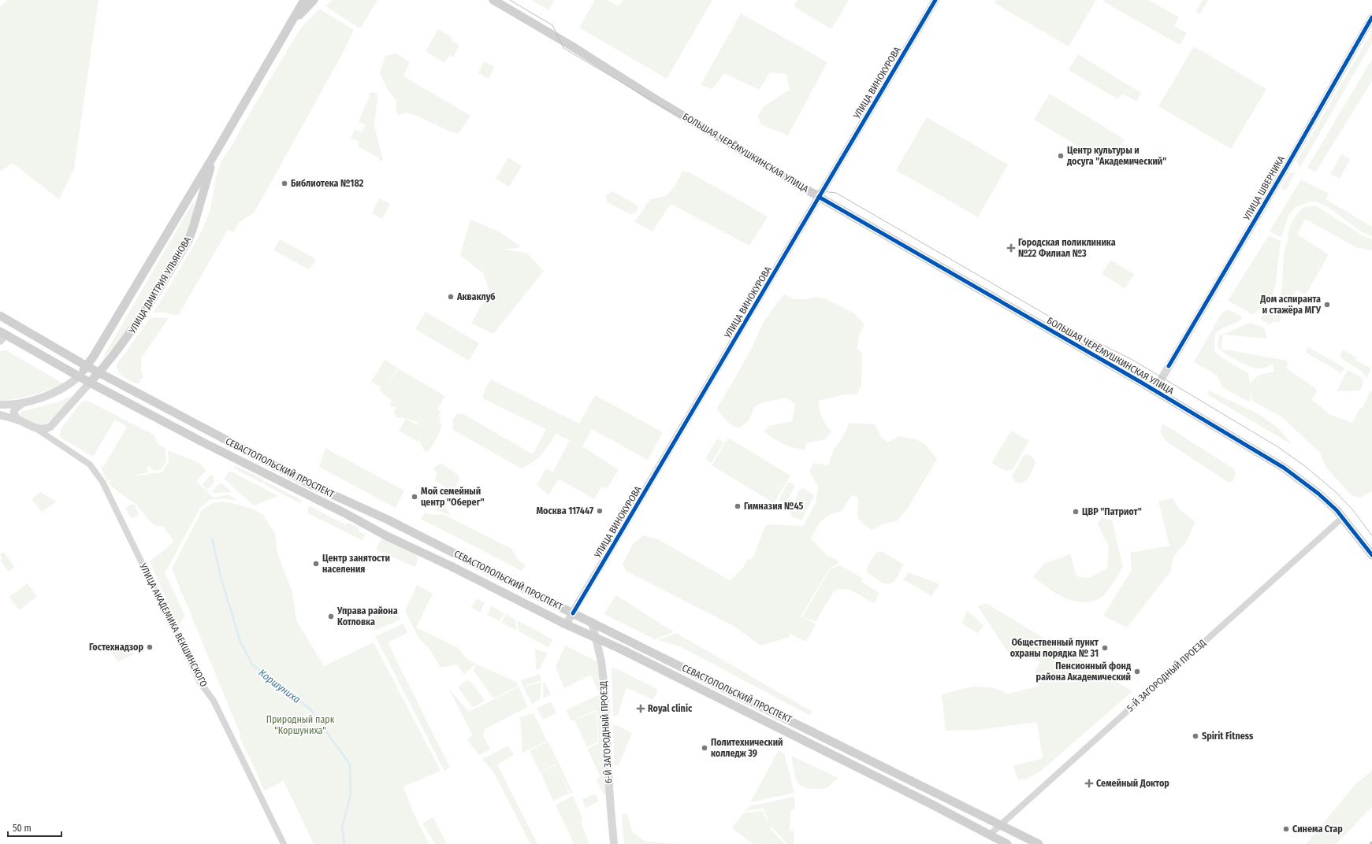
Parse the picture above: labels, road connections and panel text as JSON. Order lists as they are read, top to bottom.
{
  "streets": {
    "main road": ["БОЛЬШАЯ ЧЕРЁМУШКИНСКАЯ УЛИЦА", "УЛИЦА ДМИТРИЯ УЛЬЯНОВА", "СЕВАСТОПОЛЬСКИЙ ПРОСПЕКТ"],
    "street": [
      "УЛИЦА ВИНОКУРОВА",
      "УЛИЦА ШВЕРНИКА",
      "УЛИЦА АКАДЕМИКА ВЕКШИНСКОГО",
      "5-Й ЗАГОРОДНЫЙ ПРОЕЗД",
      "6-Й ЗАГОРОДНЫЙ ПРОЕЗД"
    ]
  },
  "crossings": [
    ["УЛИЦА ВИНОКУРОВА", "БОЛЬШАЯ ЧЕРЁМУШКИНСКАЯ УЛИЦА"],
    ["УЛИЦА ВИНОКУРОВА", "СЕВАСТОПОЛЬСКИЙ ПРОСПЕКТ"],
    ["БОЛЬШАЯ ЧЕРЁМУШКИНСКАЯ УЛИЦА", "УЛИЦА ШВЕРНИКА"],
    ["БОЛЬШАЯ ЧЕРЁМУШКИНСКАЯ УЛИЦА", "5-Й ЗАГОРОДНЫЙ ПРОЕЗД"],
    ["УЛИЦА ДМИТРИЯ УЛЬЯНОВА", "СЕВАСТОПОЛЬСКИЙ ПРОСПЕКТ"],
    ["СЕВАСТОПОЛЬСКИЙ ПРОСПЕКТ", "5-Й ЗАГОРОДНЫЙ ПРОЕЗД"],
    ["СЕВАСТОПОЛЬСКИЙ ПРОСПЕКТ", "6-Й ЗАГОРОДНЫЙ ПРОЕЗД"]
  ],
  "water": ["Коршуниха"],
  "parks": ["Природный парк \"Коршуниха\""],
  "places": {
    "other": [
      "Центр культуры и досуга \"Академический\"",
      "Библиотека №182",
      "Акваклуб",
      "Дом аспиранта и стажёра МГУ",
      "Мой семейный центр \"Оберег\"",
      "Гимназия №45",
      "Москва 117447",
      "ЦВР \"Патриот\"",
      "Центр занятости населения",
      "Управа района Котловка",
      "Гостехнадзор",
      "Общественный пункт охраны порядка № 31",
      "Пенсионный фонд района Академический",
      "Spirit Fitness",
      "Политехнический колледж 39",
      "Синема Стар"
    ],
    "health": ["Городская поликлиника №22 Филиал №3", "Royal clinic", "Семейный Доктор"]
  },
  "scale_bar": "50 m"
}
